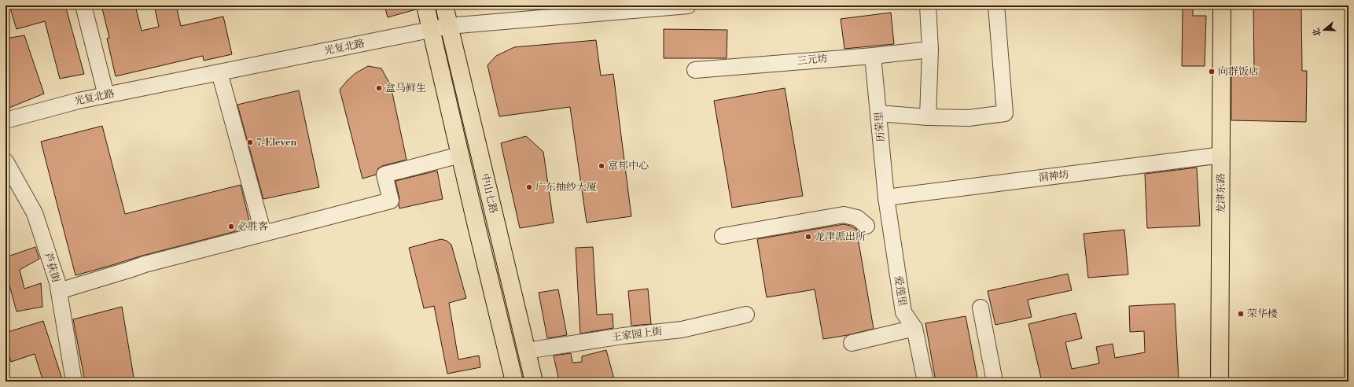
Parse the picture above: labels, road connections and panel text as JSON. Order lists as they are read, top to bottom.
{
  "streets": {
    "main road": ["中山七路", "龙津东路"],
    "street": [
      "光复北路",
      "三元坊",
      "历荣里",
      "洞神坊",
      "芦荻街",
      "爱莲里",
      "王家园上街"
    ]
  },
  "crossings": [
    ["光复北路", "中山七路"],
    ["三元坊", "历荣里"],
    ["历荣里", "洞神坊"],
    ["历荣里", "爱莲里"],
    ["洞神坊", "龙津东路"],
    ["洞神坊", "爱莲里"],
    ["中山七路", "王家园上街"]
  ],
  "places": [
    "向群饭店",
    "盒马鲜生",
    "7-Eleven",
    "富邦中心",
    "广东抽纱大厦",
    "必胜客",
    "龙津派出所",
    "荣华楼"
  ],
  "north": "left"
}
